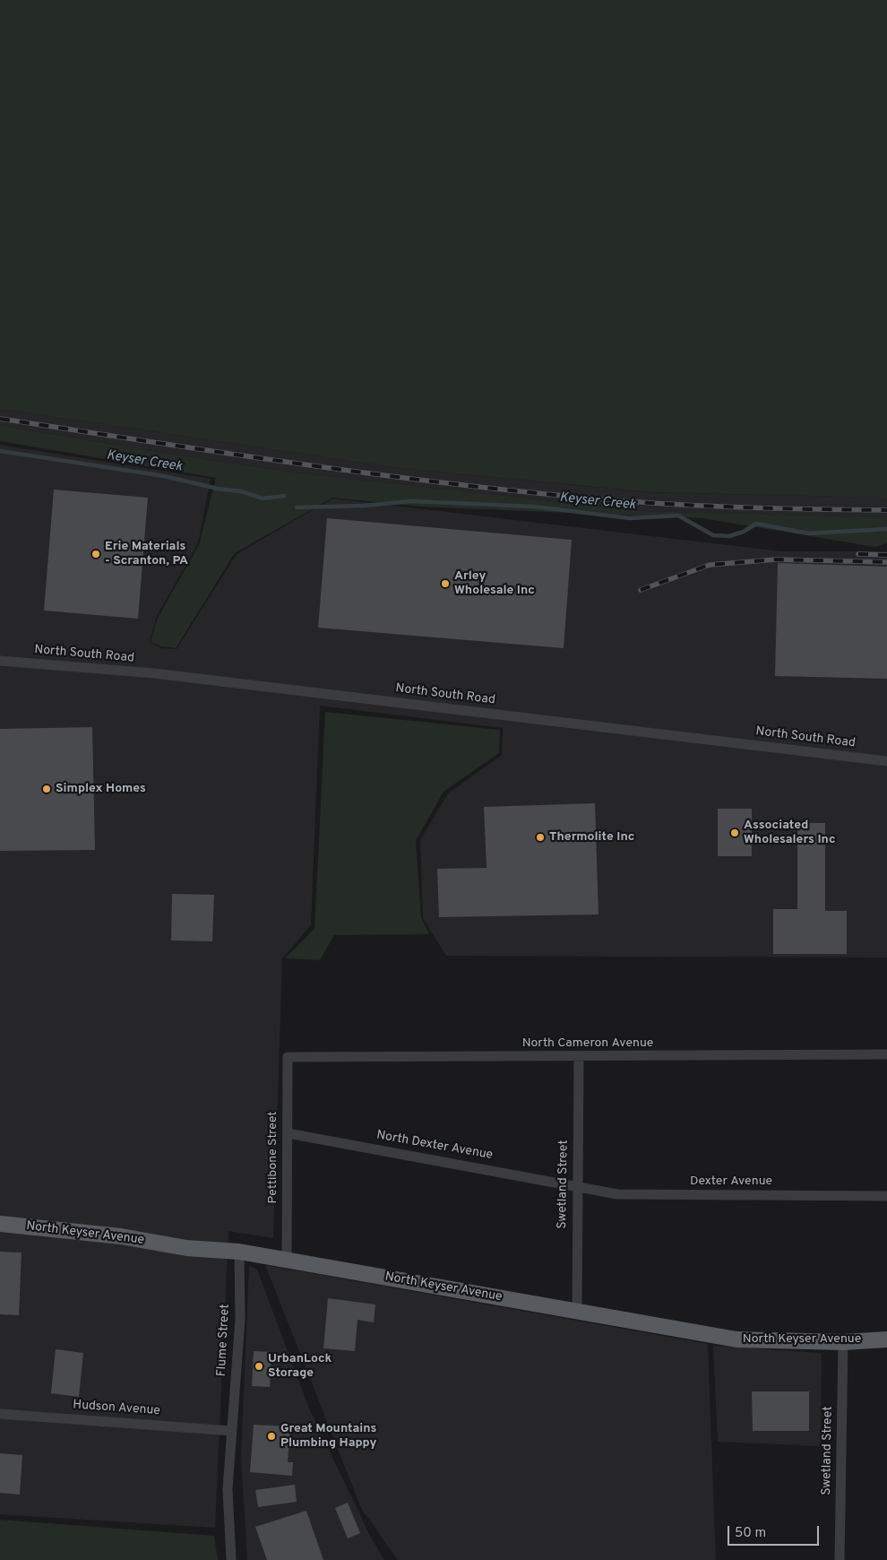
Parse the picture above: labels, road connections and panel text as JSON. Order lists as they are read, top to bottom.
{
  "streets": {
    "main road": ["North Keyser Avenue"],
    "street": [
      "North South Road",
      "North Cameron Avenue",
      "North Dexter Avenue",
      "Pettibone Street",
      "Dexter Avenue",
      "Swetland Street",
      "Flume Street",
      "Hudson Avenue"
    ]
  },
  "crossings": [
    ["North Cameron Avenue", "Pettibone Street"],
    ["North Cameron Avenue", "Swetland Street"],
    ["North Dexter Avenue", "Pettibone Street"],
    ["North Dexter Avenue", "Dexter Avenue"],
    ["North Dexter Avenue", "Swetland Street"],
    ["Pettibone Street", "North Keyser Avenue"],
    ["Dexter Avenue", "Swetland Street"],
    ["Swetland Street", "North Keyser Avenue"],
    ["North Keyser Avenue", "Flume Street"],
    ["Flume Street", "Hudson Avenue"]
  ],
  "water": ["Keyser Creek"],
  "places": [
    "Erie Materials - Scranton, PA",
    "Arley Wholesale Inc",
    "Simplex Homes",
    "Associated Wholesalers Inc",
    "Thermolite Inc",
    "UrbanLock Storage",
    "Great Mountains Plumbing Happy"
  ],
  "scale_bar": "50 m"
}
